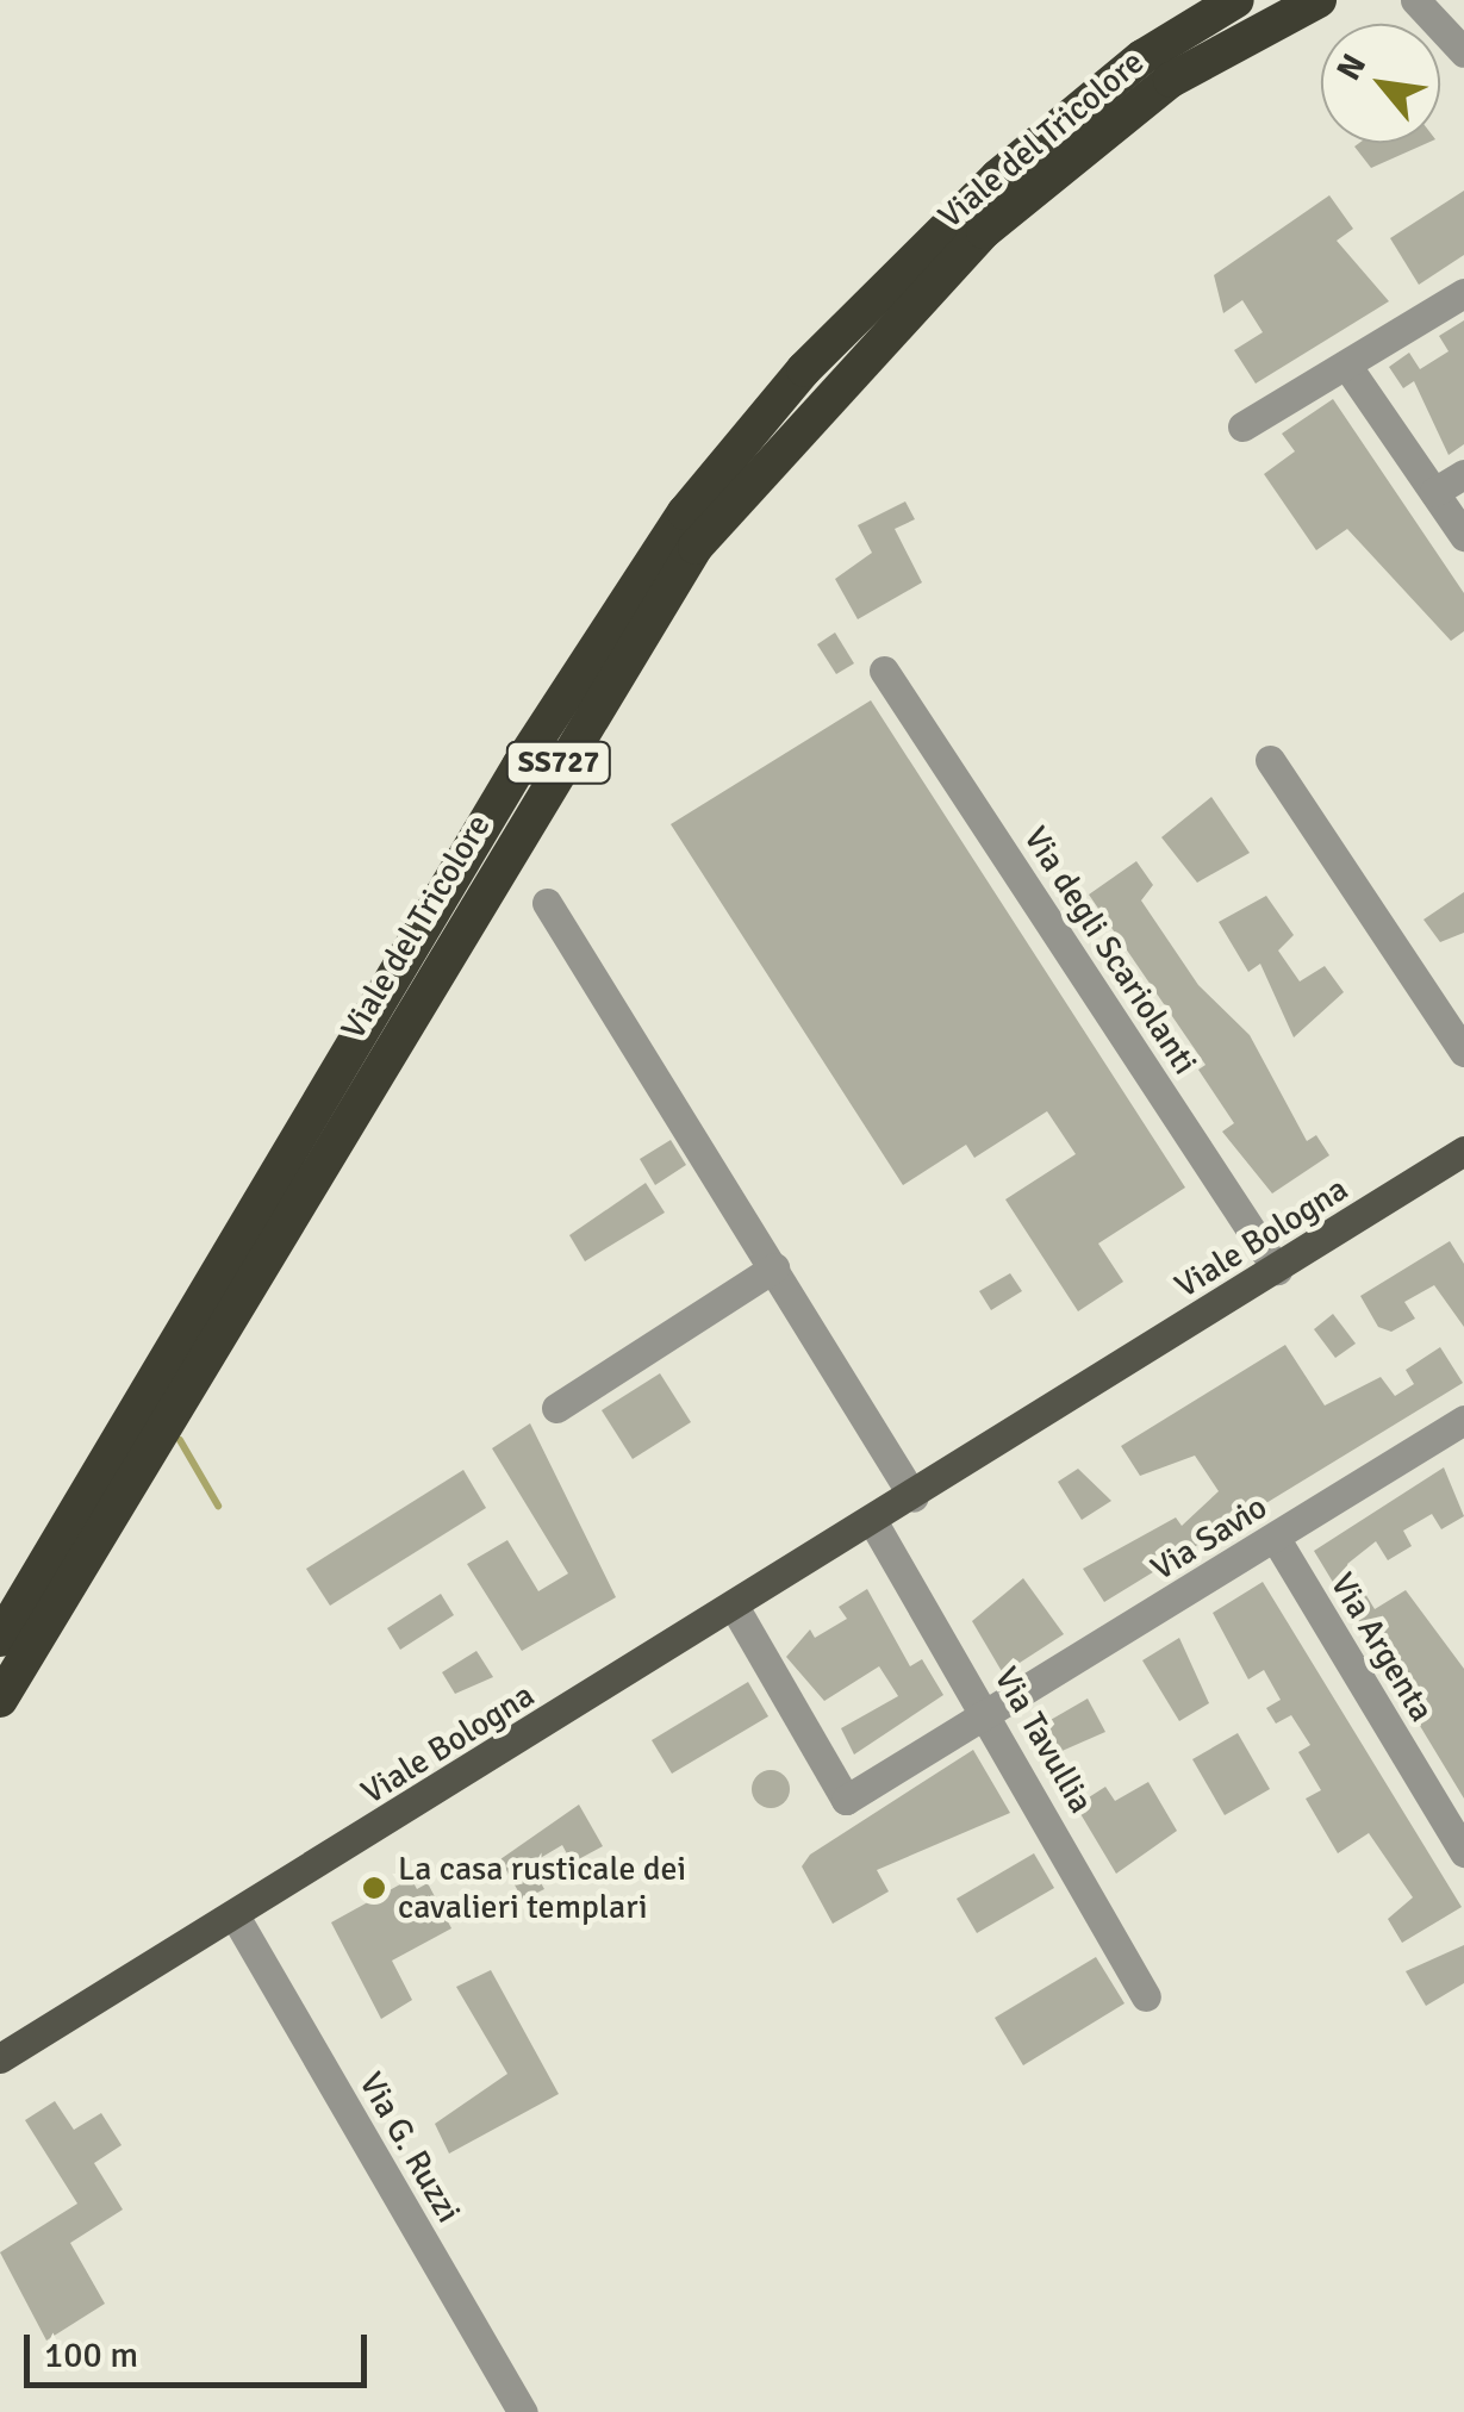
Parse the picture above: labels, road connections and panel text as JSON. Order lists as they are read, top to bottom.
{
  "streets": {
    "highway": ["Viale del Tricolore", "SS727"],
    "main road": ["Viale Bologna"],
    "street": [
      "Via degli Scariolanti",
      "Via Savio",
      "Via Argenta",
      "Via Tavullia",
      "Via G. Ruzzi"
    ]
  },
  "crossings": [
    ["Via degli Scariolanti", "Viale Bologna"],
    ["Viale Bologna", "Via Savio"],
    ["Viale Bologna", "Via Tavullia"],
    ["Viale Bologna", "Via G. Ruzzi"],
    ["Via Savio", "Via Argenta"],
    ["Via Savio", "Via Tavullia"]
  ],
  "places": ["La casa rusticale dei cavalieri templari"],
  "scale_bar": "100 m",
  "north": "top left"
}
